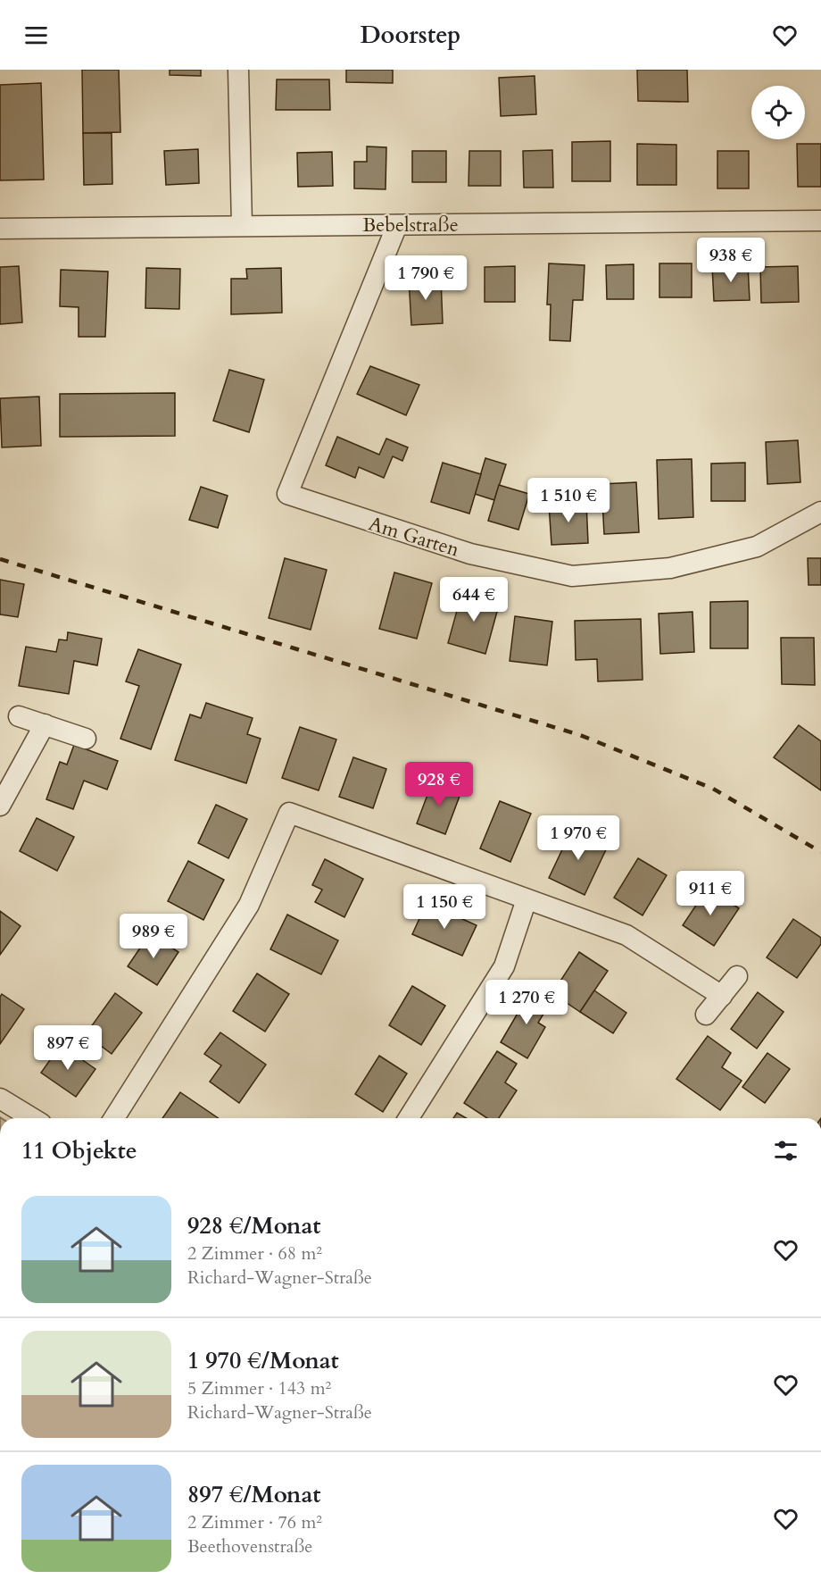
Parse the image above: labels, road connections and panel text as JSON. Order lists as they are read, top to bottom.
{
  "streets": {
    "street": ["Bebelstraße", "Am Garten"]
  },
  "crossings": [
    ["Bebelstraße", "Am Garten"]
  ],
  "page": {
    "header": "Doorstep",
    "price": [
      "938 €",
      "1 790 €",
      "1 510 €",
      "644 €",
      "928 €",
      "1 970 €",
      "911 €",
      "1 150 €",
      "989 €",
      "1 270 €",
      "897 €"
    ],
    "heading": "11 Objekte",
    "list": [
      {
        "name": "928 €/Monat",
        "note": "2 Zimmer · 68 m² · Richard-Wagner-Straße"
      },
      {
        "name": "1 970 €/Monat",
        "note": "5 Zimmer · 143 m² · Richard-Wagner-Straße"
      },
      {
        "name": "897 €/Monat",
        "note": "2 Zimmer · 76 m² · Beethovenstraße"
      }
    ]
  }
}
